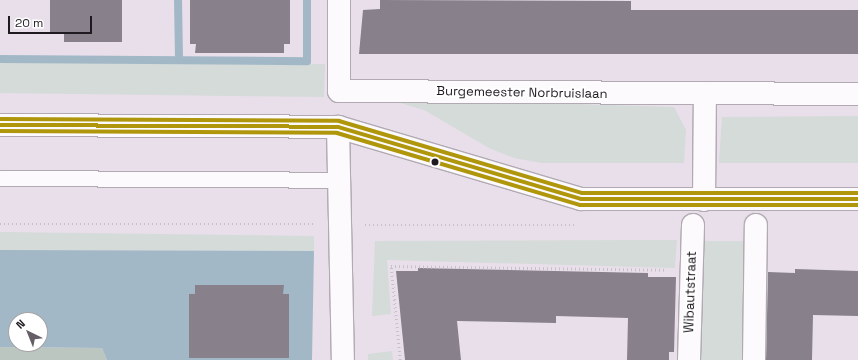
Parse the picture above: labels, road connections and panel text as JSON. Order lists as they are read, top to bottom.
{
  "streets": {
    "street": ["Burgemeester Norbruislaan", "Wibautstraat"]
  },
  "scale_bar": "20 m",
  "north": "top left"
}
